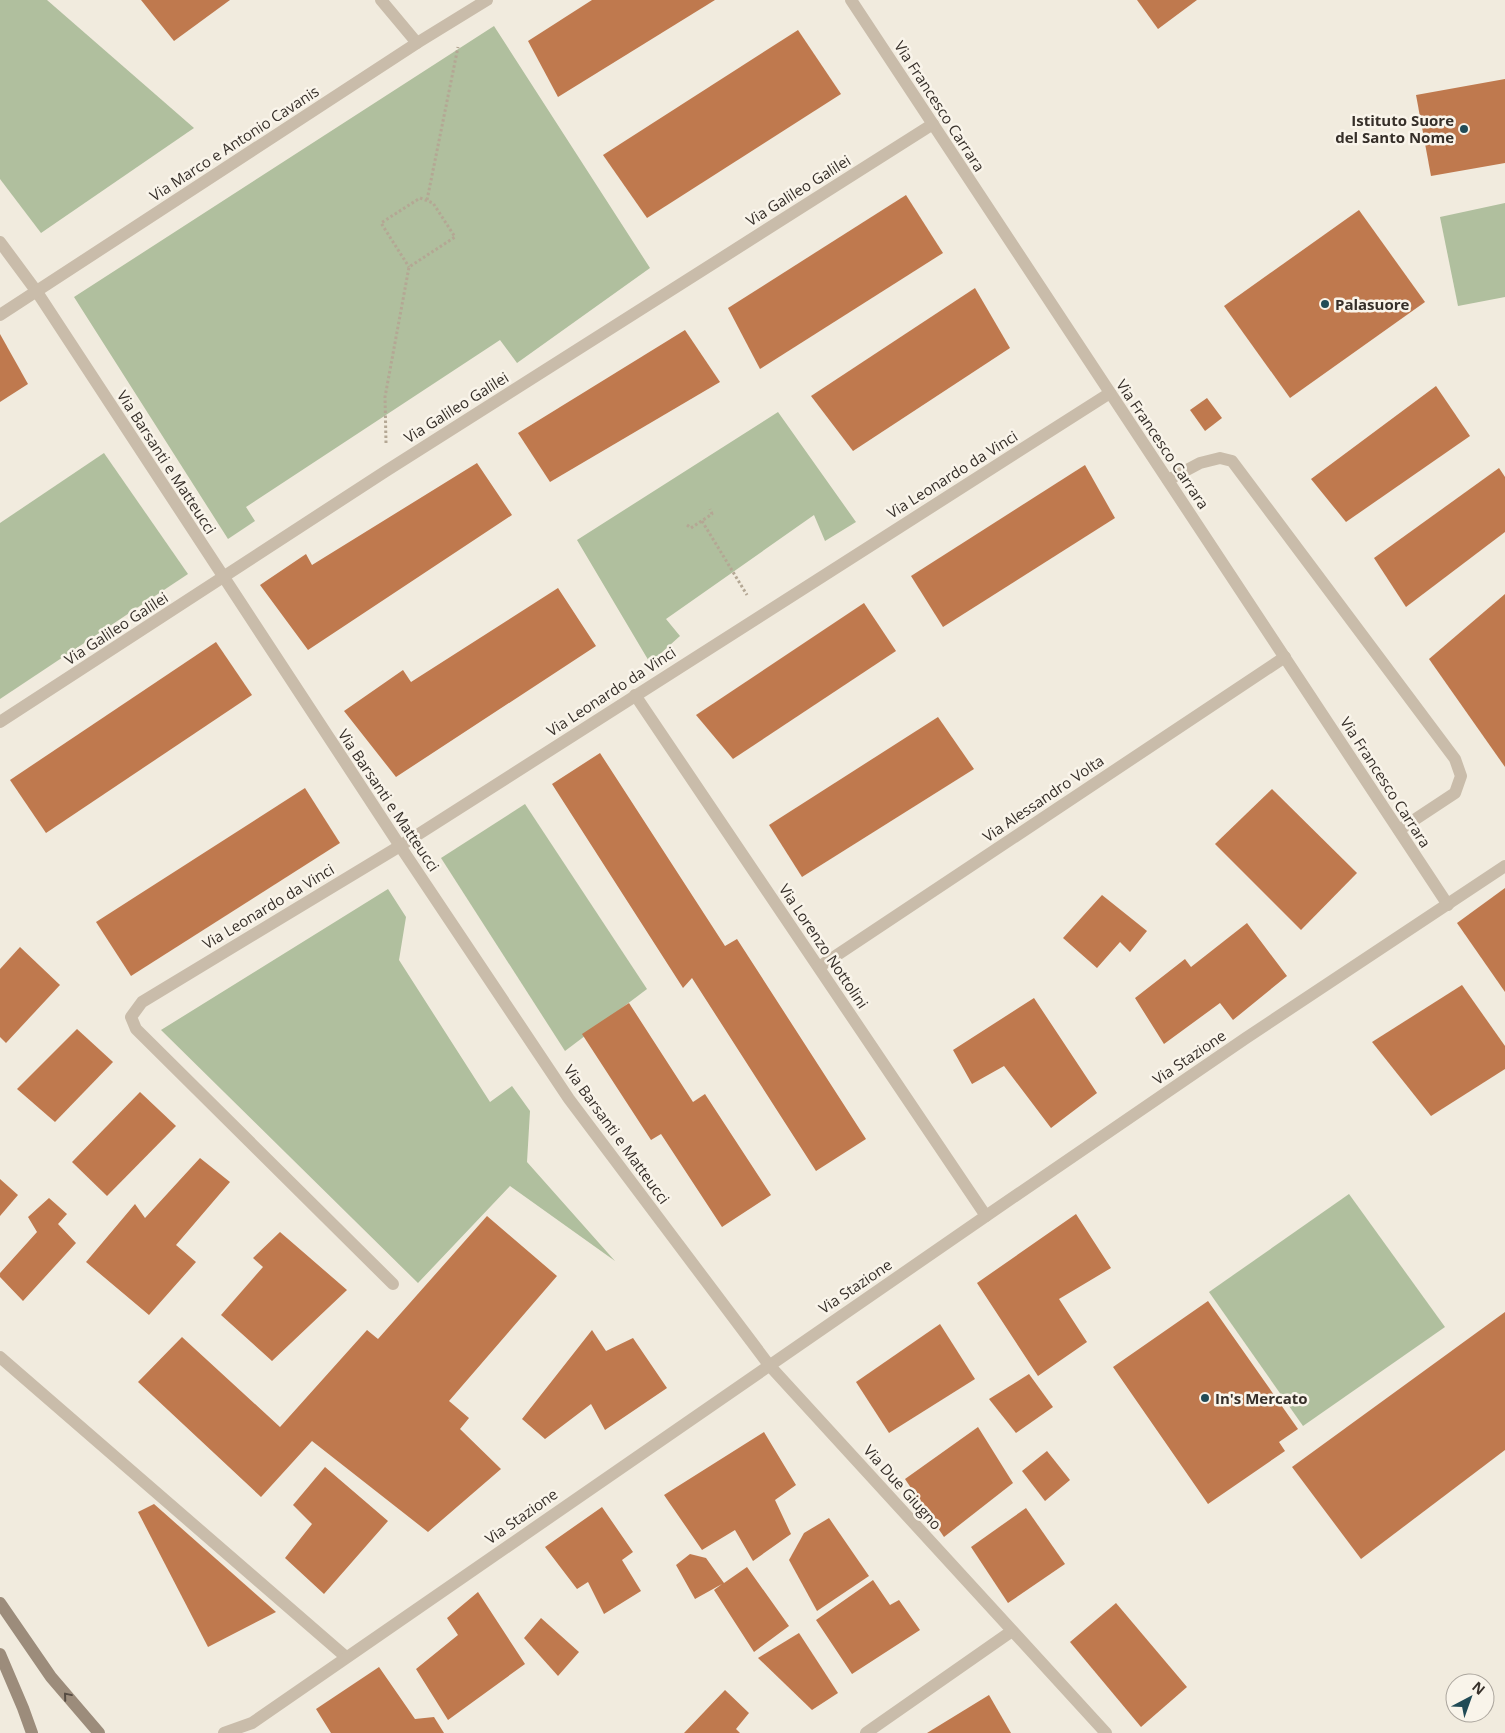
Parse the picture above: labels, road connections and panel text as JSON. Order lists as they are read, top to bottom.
{
  "streets": {
    "street": [
      "Via Francesco Carrara",
      "Via Marco e Antonio Cavanis",
      "Via Galileo Galilei",
      "Via Barsanti e Matteucci",
      "Via Leonardo da Vinci",
      "Via Alessandro Volta",
      "Via Lorenzo Nottolini",
      "Via Stazione",
      "Via Due Giugno"
    ]
  },
  "crossings": [
    ["Via Francesco Carrara", "Via Galileo Galilei"],
    ["Via Francesco Carrara", "Via Leonardo da Vinci"],
    ["Via Francesco Carrara", "Via Alessandro Volta"],
    ["Via Francesco Carrara", "Via Stazione"],
    ["Via Marco e Antonio Cavanis", "Via Barsanti e Matteucci"],
    ["Via Galileo Galilei", "Via Barsanti e Matteucci"],
    ["Via Barsanti e Matteucci", "Via Leonardo da Vinci"],
    ["Via Barsanti e Matteucci", "Via Stazione"],
    ["Via Barsanti e Matteucci", "Via Due Giugno"],
    ["Via Leonardo da Vinci", "Via Lorenzo Nottolini"],
    ["Via Alessandro Volta", "Via Lorenzo Nottolini"],
    ["Via Lorenzo Nottolini", "Via Stazione"],
    ["Via Stazione", "Via Due Giugno"]
  ],
  "places": ["Istituto Suore del Santo Nome", "Palasuore", "In's Mercato"],
  "north": "top right"
}
